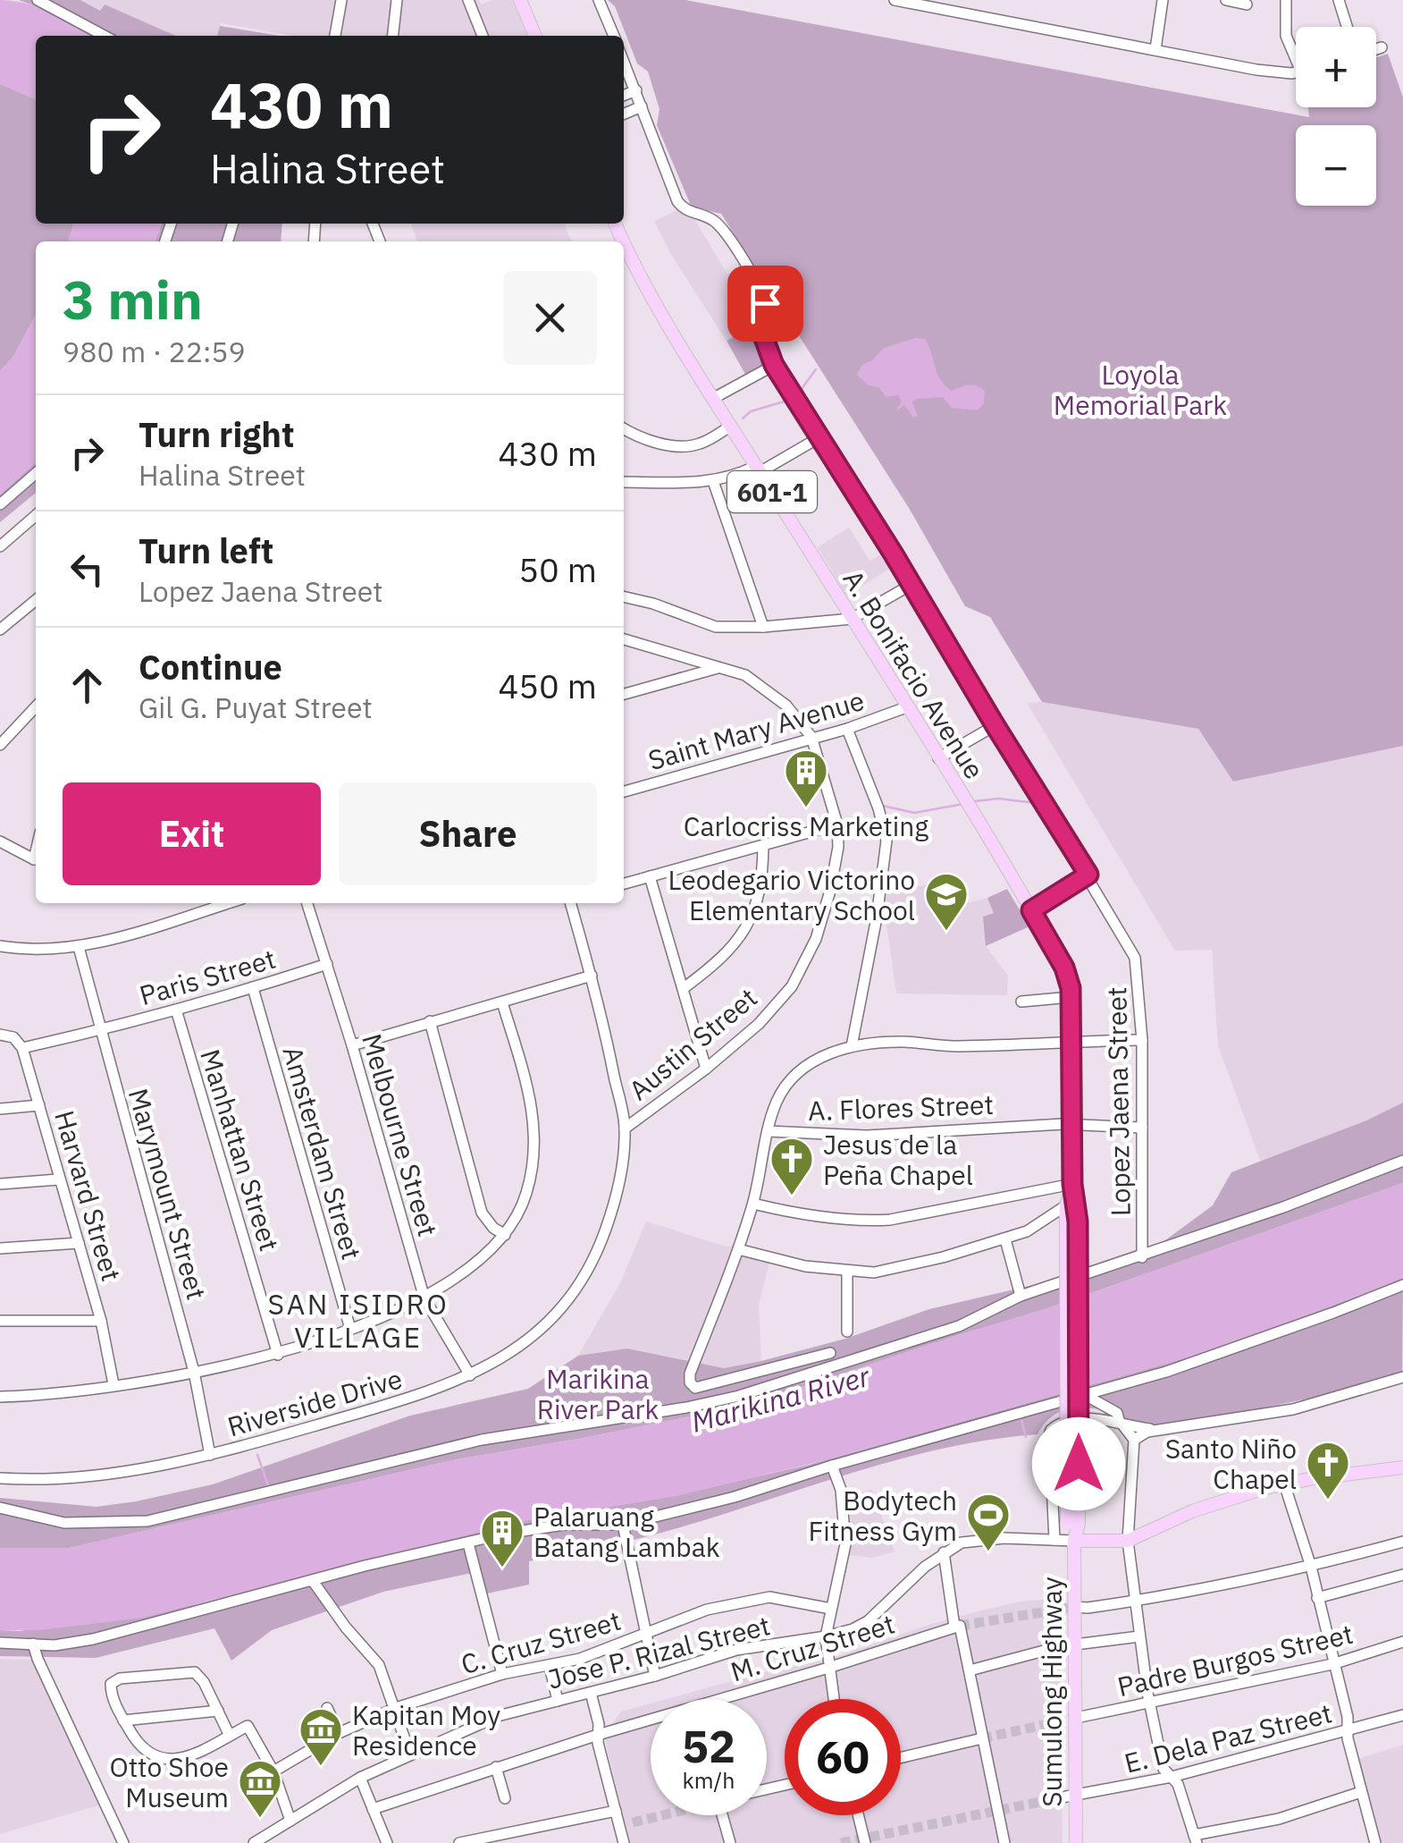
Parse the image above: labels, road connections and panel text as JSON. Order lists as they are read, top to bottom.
{
  "streets": {
    "main road": ["601-1", "A. Bonifacio Avenue", "Sumulong Highway"],
    "street": [
      "Saint Mary Avenue",
      "Paris Street",
      "Austin Street",
      "Lopez Jaena Street",
      "A. Flores Street",
      "Melbourne Street",
      "Manhattan Street",
      "Amsterdam Street",
      "Marymount Street",
      "Harvard Street",
      "Riverside Drive",
      "C. Cruz Street",
      "M. Cruz Street",
      "Jose P. Rizal Street",
      "Padre Burgos Street",
      "E. Dela Paz Street"
    ]
  },
  "crossings": [
    ["A. Bonifacio Avenue", "Saint Mary Avenue"],
    ["A. Bonifacio Avenue", "A. Flores Street"],
    ["A. Bonifacio Avenue", "Jose P. Rizal Street"],
    ["A. Bonifacio Avenue", "Sumulong Highway"],
    ["Saint Mary Avenue", "Austin Street"],
    ["Paris Street", "Melbourne Street"],
    ["Paris Street", "Manhattan Street"],
    ["Paris Street", "Amsterdam Street"],
    ["Paris Street", "Marymount Street"],
    ["Paris Street", "Harvard Street"],
    ["Austin Street", "Riverside Drive"],
    ["Lopez Jaena Street", "A. Flores Street"],
    ["Melbourne Street", "Riverside Drive"],
    ["Marymount Street", "Riverside Drive"],
    ["Jose P. Rizal Street", "Sumulong Highway"],
    ["Padre Burgos Street", "Sumulong Highway"],
    ["Sumulong Highway", "E. Dela Paz Street"]
  ],
  "districts": ["SAN ISIDRO VILLAGE"],
  "water": ["Marikina River"],
  "parks": ["Loyola Memorial Park", "Marikina River Park"],
  "places": {
    "building": ["Carlocriss Marketing", "Palaruang Batang Lambak"],
    "school or university": ["Leodegario Victorino Elementary School"],
    "church": ["Jesus de la Peña Chapel", "Santo Niño Chapel"],
    "sports": ["Bodytech Fitness Gym"],
    "museum": ["Kapitan Moy Residence", "Otto Shoe Museum"]
  },
  "page": {
    "map_buttons": ["+", "−"],
    "turn": ["430 m", "Halina Street"],
    "heading": ["3 min", "980 m · 22:59"],
    "list": [
      {
        "name": "Turn right",
        "note": "Halina Street",
        "value": "430 m"
      },
      {
        "name": "Turn left",
        "note": "Lopez Jaena Street",
        "value": "50 m"
      },
      {
        "name": "Continue",
        "note": "Gil G. Puyat Street",
        "value": "450 m"
      }
    ],
    "buttons": ["Exit", "Share"],
    "speed": "52 km/h",
    "limit": "60"
  }
}
